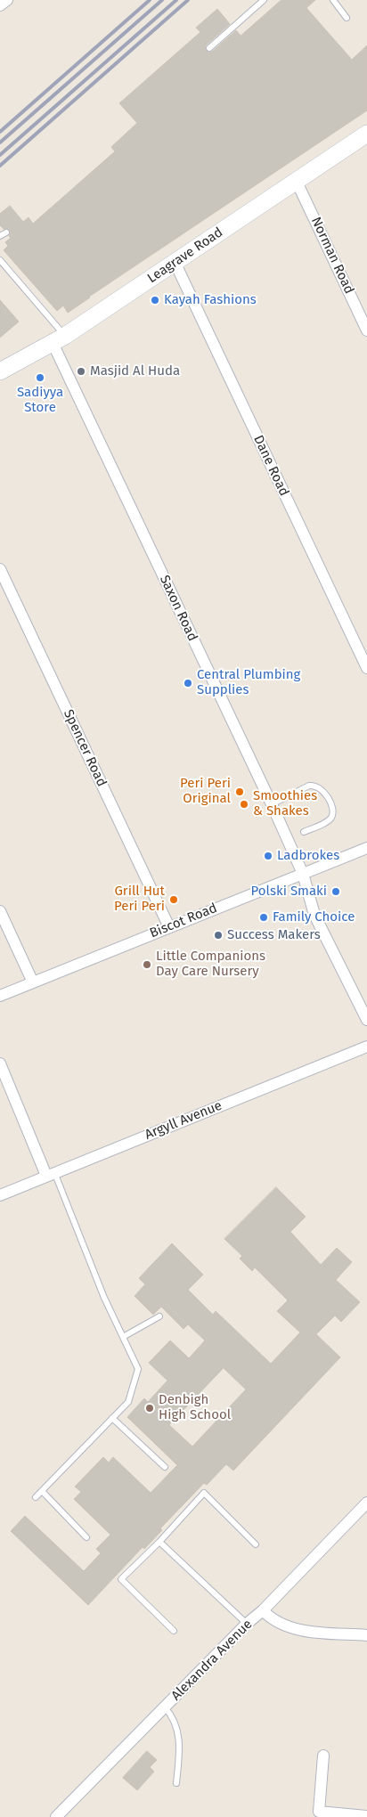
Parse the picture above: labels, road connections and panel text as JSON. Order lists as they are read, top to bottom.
{
  "streets": {
    "main road": ["Leagrave Road"],
    "street": [
      "Norman Road",
      "Dane Road",
      "Saxon Road",
      "Spencer Road",
      "Biscot Road",
      "Argyll Avenue",
      "Alexandra Avenue"
    ]
  },
  "crossings": [
    ["Leagrave Road", "Norman Road"],
    ["Leagrave Road", "Dane Road"],
    ["Leagrave Road", "Saxon Road"],
    ["Saxon Road", "Biscot Road"],
    ["Spencer Road", "Biscot Road"]
  ],
  "places": [
    "Kayah Fashions",
    "Masjid Al Huda",
    "Sadiyya Store",
    "Central Plumbing Supplies",
    "Peri Peri Original",
    "Smoothies & Shakes",
    "Ladbrokes",
    "Polski Smaki",
    "Grill Hut Peri Peri",
    "Family Choice",
    "Success Makers",
    "Little Companions Day Care Nursery",
    "Denbigh High School"
  ]
}
